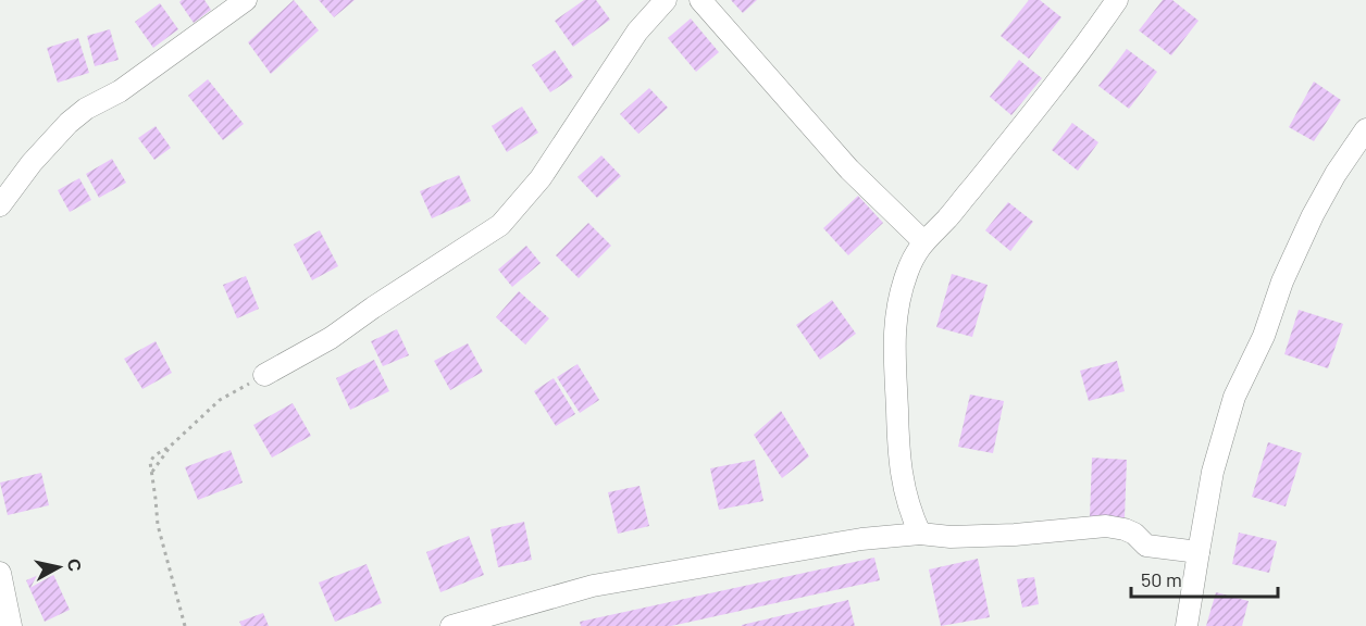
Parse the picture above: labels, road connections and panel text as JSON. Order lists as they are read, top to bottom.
{
  "scale_bar": "50 m",
  "north": "right"
}
